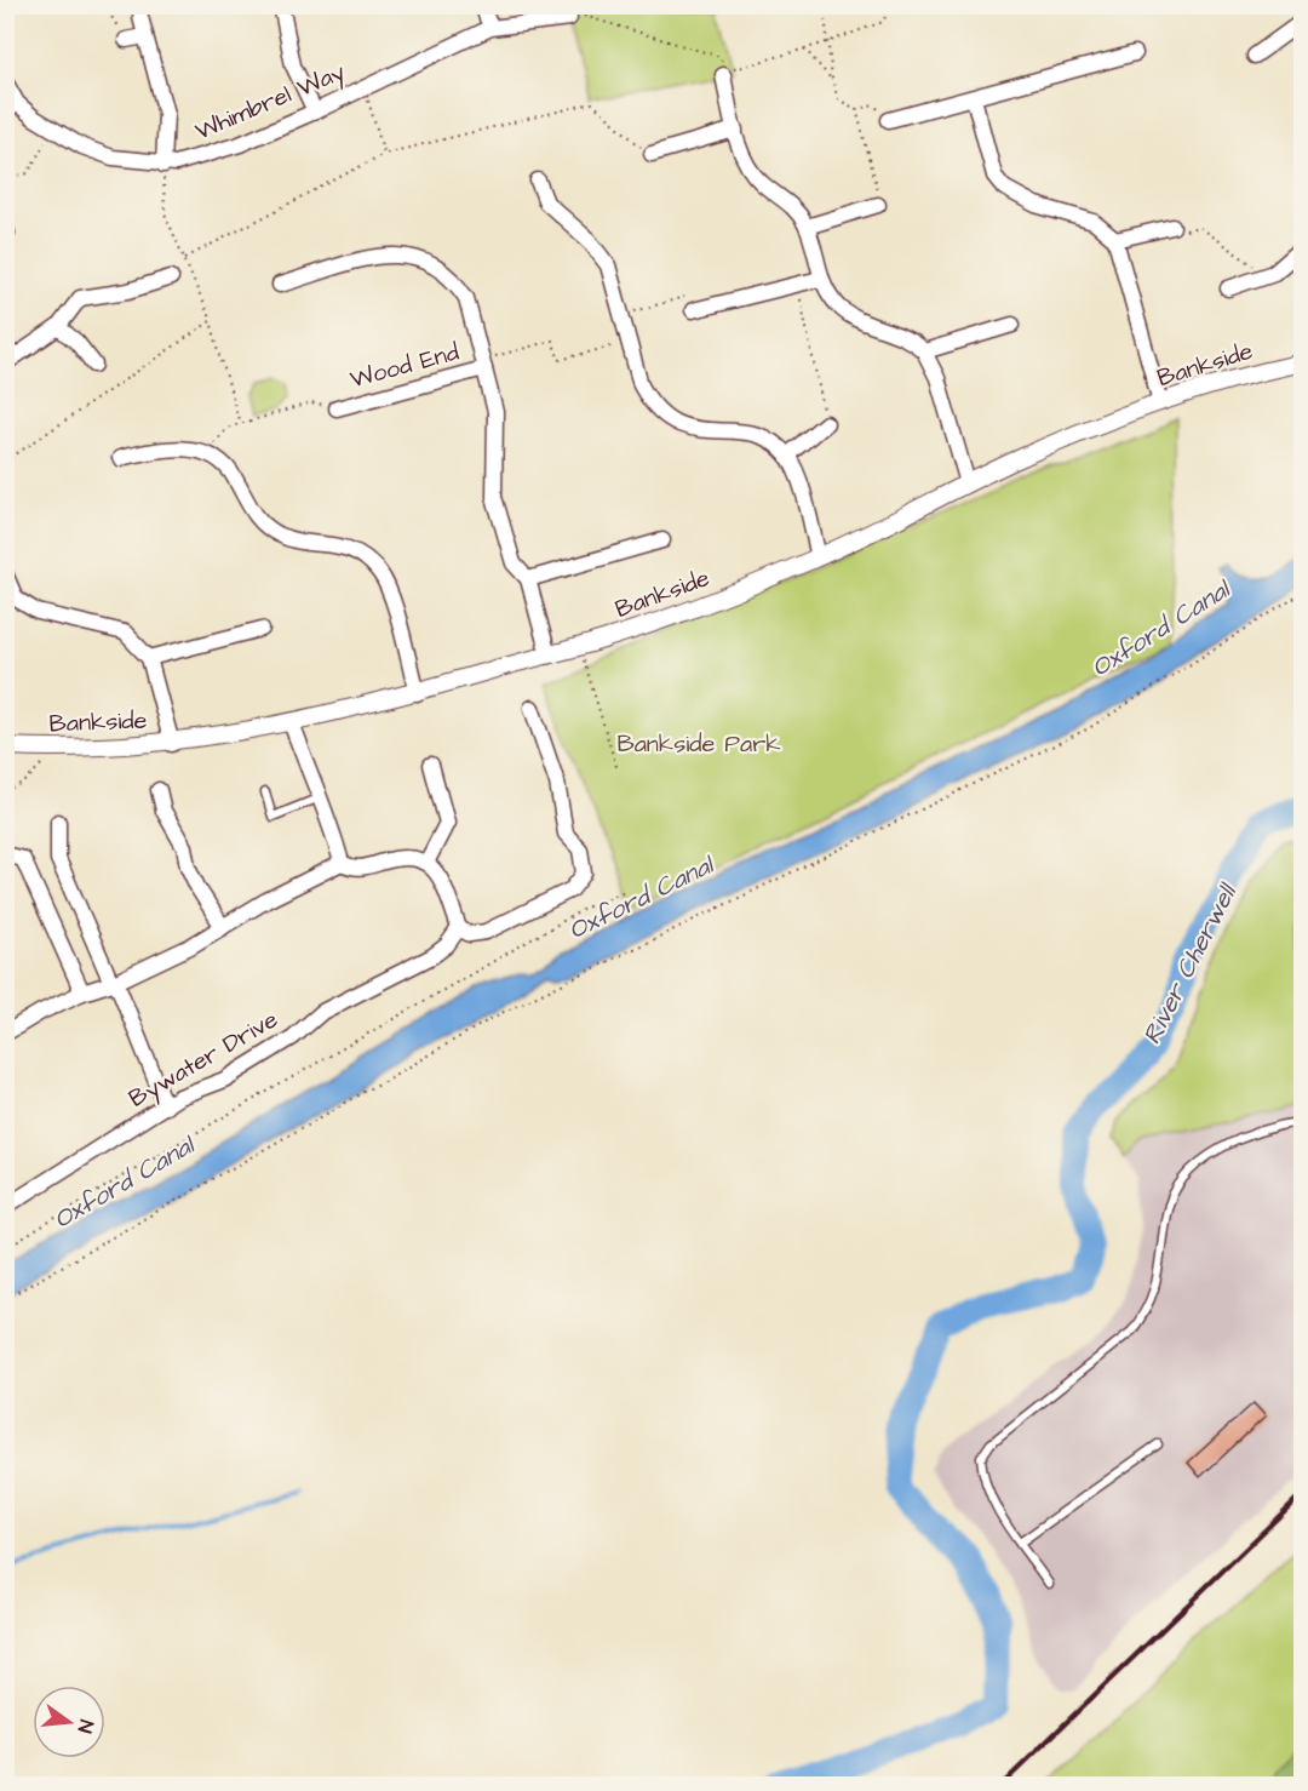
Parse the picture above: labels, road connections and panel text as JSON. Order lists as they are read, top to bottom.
{
  "streets": {
    "street": [
      "Whimbrel Way",
      "Bankside",
      "Wood End",
      "Bywater Drive"
    ]
  },
  "crossings": [
    ["Bankside", "Wood End"]
  ],
  "water": ["Oxford Canal", "River Cherwell"],
  "parks": ["Bankside Park"],
  "north": "right"
}
